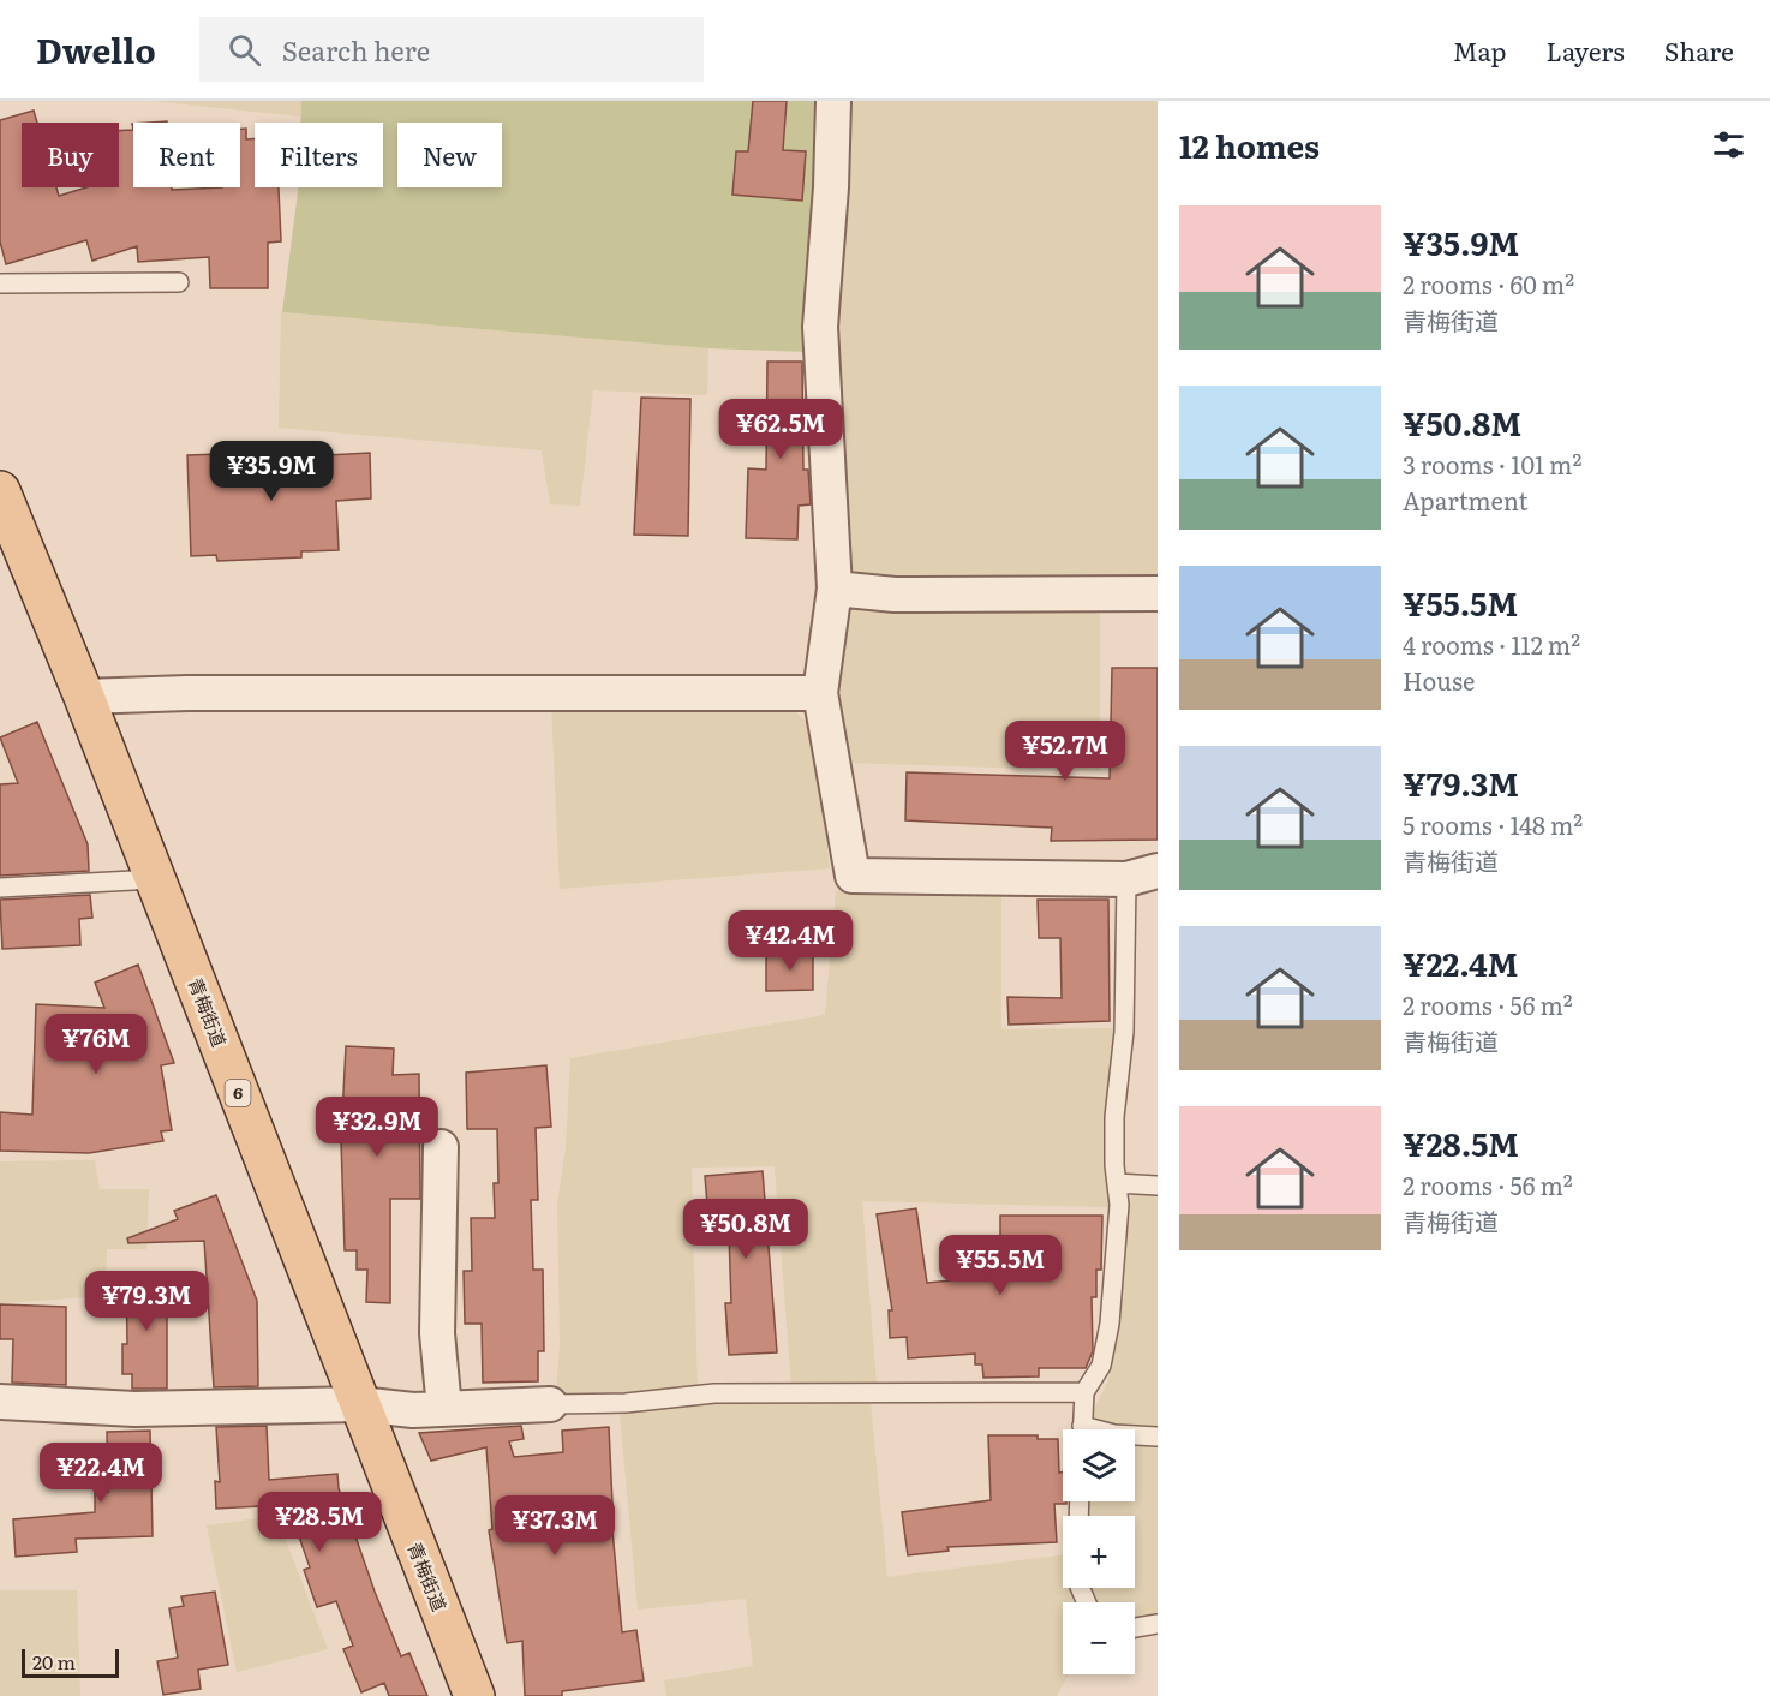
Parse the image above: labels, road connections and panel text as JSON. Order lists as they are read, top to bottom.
{
  "streets": {
    "main road": ["青梅街道", "6"]
  },
  "scale_bar": "20 m",
  "page": {
    "header": "Dwello",
    "search": "Search here",
    "nav": ["Map", "Layers", "Share"],
    "heading": "12 homes",
    "chip": [
      "Buy",
      "Rent",
      "Filters",
      "New"
    ],
    "list": [
      {
        "name": "¥35.9M",
        "note": "2 rooms · 60 m² · 青梅街道"
      },
      {
        "name": "¥50.8M",
        "note": "3 rooms · 101 m² · Apartment"
      },
      {
        "name": "¥55.5M",
        "note": "4 rooms · 112 m² · House"
      },
      {
        "name": "¥79.3M",
        "note": "5 rooms · 148 m² · 青梅街道"
      },
      {
        "name": "¥22.4M",
        "note": "2 rooms · 56 m² · 青梅街道"
      },
      {
        "name": "¥28.5M",
        "note": "2 rooms · 56 m² · 青梅街道"
      }
    ],
    "price": [
      "¥62.5M",
      "¥35.9M",
      "¥52.7M",
      "¥42.4M",
      "¥76M",
      "¥32.9M",
      "¥50.8M",
      "¥55.5M",
      "¥79.3M",
      "¥22.4M",
      "¥28.5M",
      "¥37.3M"
    ],
    "map_buttons": ["+", "−"],
    "scale": "20 m"
  }
}
